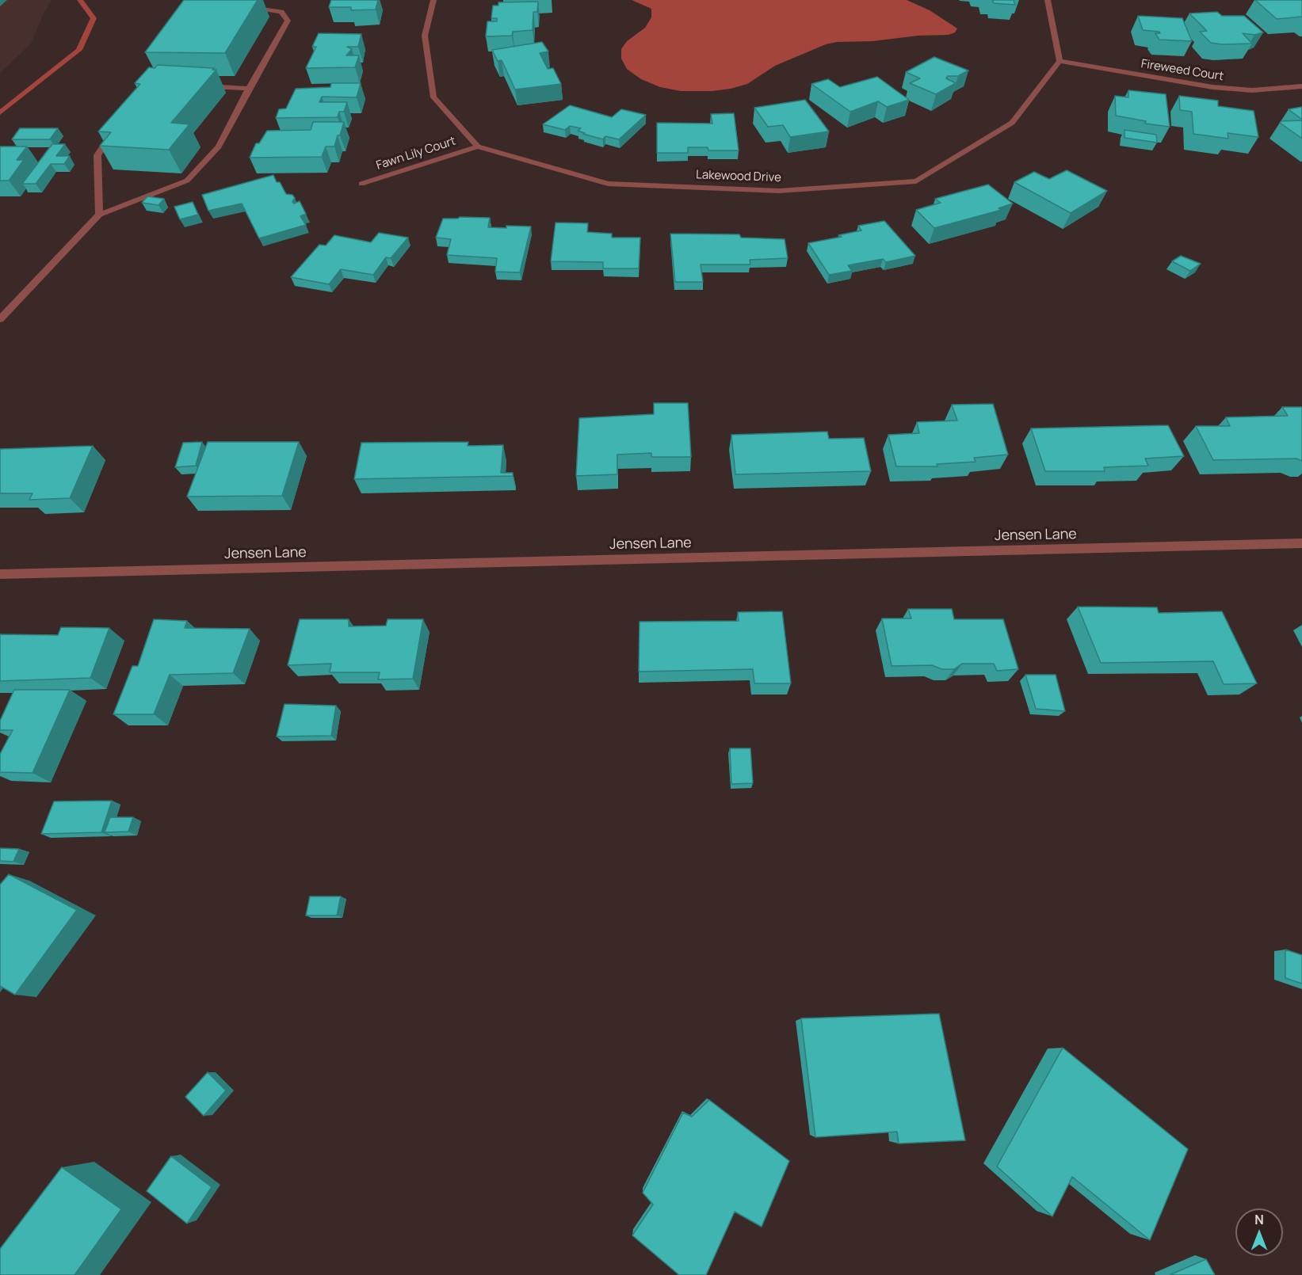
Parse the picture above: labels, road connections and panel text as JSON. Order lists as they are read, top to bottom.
{
  "streets": {
    "street": [
      "Fireweed Court",
      "Fawn Lily Court",
      "Lakewood Drive",
      "Jensen Lane"
    ]
  },
  "crossings": [
    ["Fireweed Court", "Lakewood Drive"],
    ["Fawn Lily Court", "Lakewood Drive"]
  ],
  "north": "top"
}
